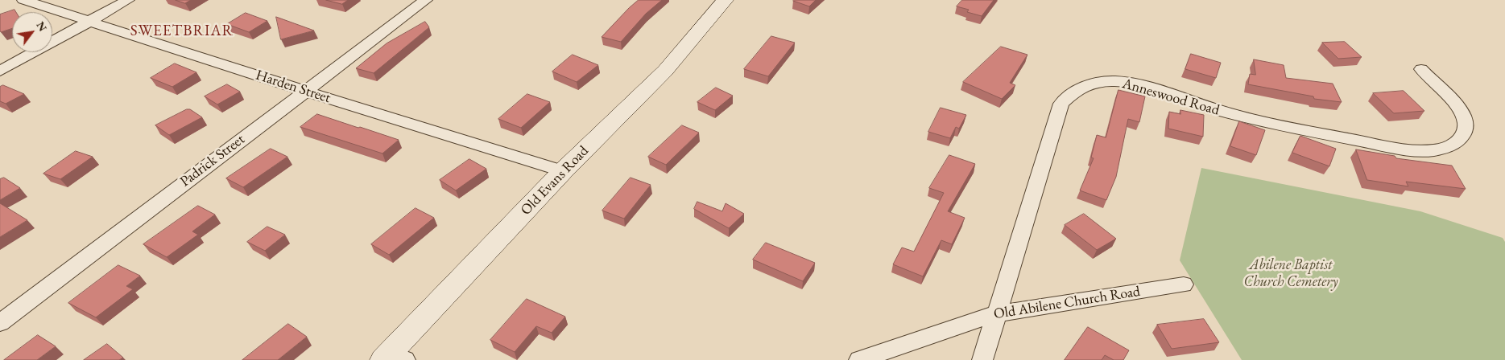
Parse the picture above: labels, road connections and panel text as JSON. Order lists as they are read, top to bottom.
{
  "streets": {
    "street": [
      "Harden Street",
      "Anneswood Road",
      "Padrick Street",
      "Old Evans Road",
      "Old Abilene Church Road"
    ]
  },
  "crossings": [
    ["Harden Street", "Padrick Street"],
    ["Harden Street", "Old Evans Road"],
    ["Anneswood Road", "Old Abilene Church Road"]
  ],
  "districts": ["SWEETBRIAR"],
  "parks": ["Abilene Baptist Church Cemetery"],
  "north": "top right"
}
